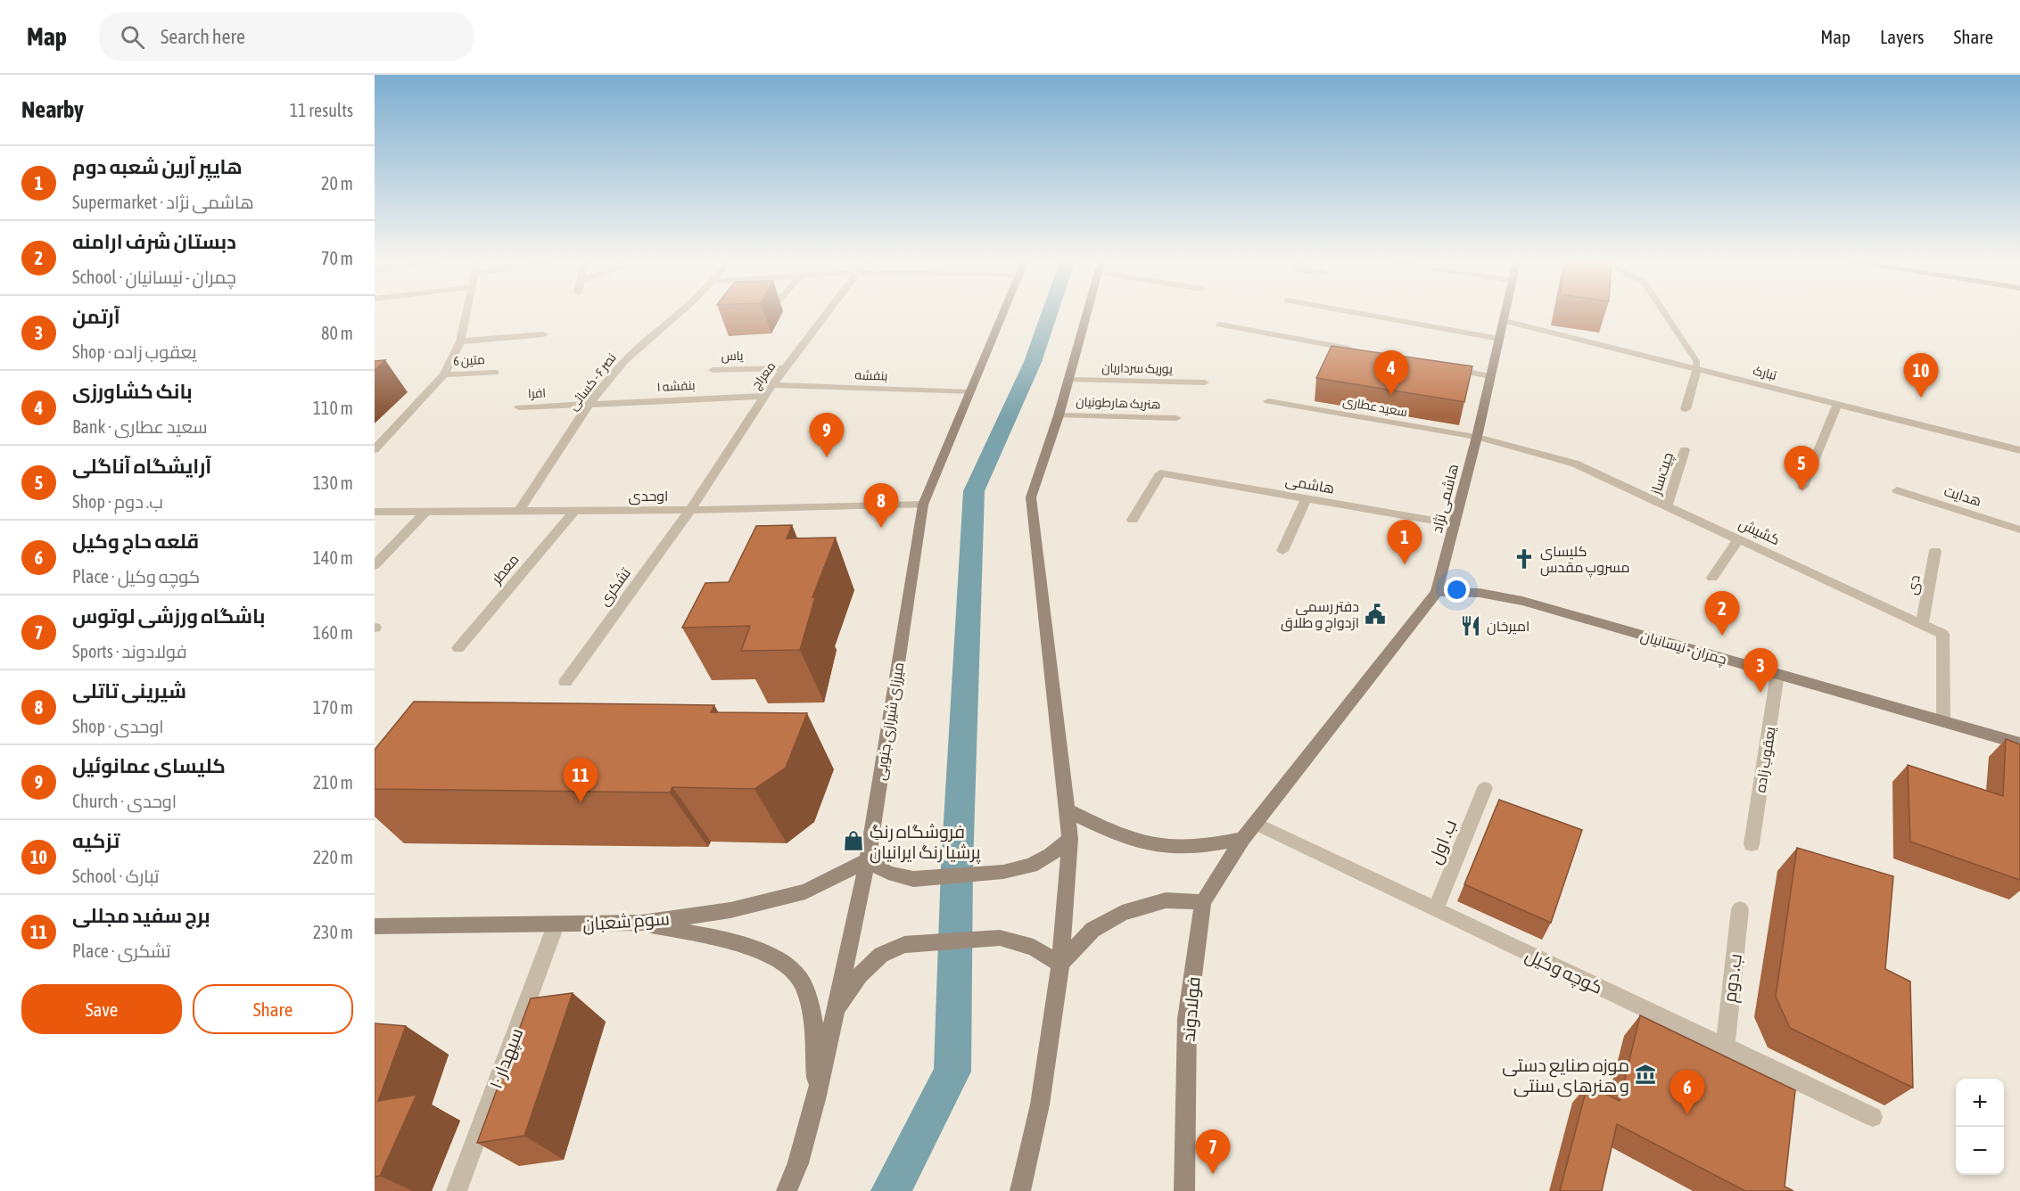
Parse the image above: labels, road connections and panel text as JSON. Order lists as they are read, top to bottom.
{
  "streets": {
    "street": [
      "یاس",
      "متین 6",
      "یوریک سرداریان",
      "تبارک",
      "معراج",
      "بنفشه",
      "نصر ۶ - کسائی",
      "بنفشه ۱",
      "افرا",
      "هنریک هارطونیان",
      "سعید عطاری",
      "چیت‌ساز",
      "هاشمی",
      "اوحدی",
      "هدایت",
      "هاشمی نژاد",
      "کشیش",
      "معطر",
      "دی",
      "تشکری",
      "چمران - نیسانیان",
      "میرزای شیرازی جنوبی",
      "یعقوب زاده",
      "ب. اول",
      "سوم شعبان",
      "کوچه وکیل",
      "ب. دوم",
      "فولادوند",
      "سپهدار ۱۰"
    ]
  },
  "crossings": [
    ["یاس", "معراج"],
    ["تبارک", "هاشمی نژاد"],
    ["معراج", "بنفشه"],
    ["معراج", "بنفشه ۱"],
    ["معراج", "اوحدی"],
    ["معراج", "تشکری"],
    ["بنفشه", "میرزای شیرازی جنوبی"],
    ["نصر ۶ - کسائی", "بنفشه ۱"],
    ["نصر ۶ - کسائی", "افرا"],
    ["نصر ۶ - کسائی", "اوحدی"],
    ["بنفشه ۱", "افرا"],
    ["سعید عطاری", "هاشمی نژاد"],
    ["سعید عطاری", "کشیش"],
    ["چیت‌ساز", "کشیش"],
    ["هاشمی", "هاشمی نژاد"],
    ["اوحدی", "معطر"],
    ["اوحدی", "تشکری"],
    ["اوحدی", "میرزای شیرازی جنوبی"],
    ["هاشمی نژاد", "کشیش"],
    ["هاشمی نژاد", "چمران - نیسانیان"],
    ["هاشمی نژاد", "کوچه وکیل"],
    ["هاشمی نژاد", "فولادوند"],
    ["کشیش", "دی"],
    ["کشیش", "چمران - نیسانیان"],
    ["چمران - نیسانیان", "یعقوب زاده"],
    ["میرزای شیرازی جنوبی", "سوم شعبان"],
    ["ب. اول", "کوچه وکیل"],
    ["سوم شعبان", "سپهدار ۱۰"],
    ["کوچه وکیل", "ب. دوم"]
  ],
  "places": {
    "church": ["کلیسای مسروپ مقدس"],
    "public building": ["دفتر رسمی ازدواج و طلاق"],
    "restaurant": ["امیرخان"],
    "shop": ["فروشگاه رنگِ پرشیا رنگ ایرانیان"],
    "museum": ["موزه صنایع دستی و هنرهای سنتی"]
  },
  "page": {
    "header": "Map",
    "search": "Search here",
    "nav": ["Map", "Layers", "Share"],
    "heading": ["Nearby", "11 results"],
    "list": [
      {
        "mark": "1",
        "name": "هایپر آرین شعبه دوم",
        "note": "Supermarket · هاشمی نژاد",
        "value": "20 m"
      },
      {
        "mark": "2",
        "name": "دبستان شرف ارامنه",
        "note": "School · چمران - نیسانیان",
        "value": "70 m"
      },
      {
        "mark": "3",
        "name": "آرتمن",
        "note": "Shop · یعقوب زاده",
        "value": "80 m"
      },
      {
        "mark": "4",
        "name": "بانک کشاورزی",
        "note": "Bank · سعید عطاری",
        "value": "110 m"
      },
      {
        "mark": "5",
        "name": "آرایشگاه آناگلی",
        "note": "Shop · ب. دوم",
        "value": "130 m"
      },
      {
        "mark": "6",
        "name": "قلعه حاج وکیل",
        "note": "Place · کوچه وکیل",
        "value": "140 m"
      },
      {
        "mark": "7",
        "name": "باشگاه ورزشی لوتوس",
        "note": "Sports · فولادوند",
        "value": "160 m"
      },
      {
        "mark": "8",
        "name": "شیرینی تاتلی",
        "note": "Shop · اوحدی",
        "value": "170 m"
      },
      {
        "mark": "9",
        "name": "کلیسای عمانوئیل",
        "note": "Church · اوحدی",
        "value": "210 m"
      },
      {
        "mark": "10",
        "name": "تزکیه",
        "note": "School · تبارک",
        "value": "220 m"
      },
      {
        "mark": "11",
        "name": "برج سفید مجللی",
        "note": "Place · تشکری",
        "value": "230 m"
      }
    ],
    "pins": [
      "4",
      "10",
      "9",
      "5",
      "8",
      "1",
      "2",
      "3",
      "11",
      "6",
      "7"
    ],
    "buttons": ["Save", "Share"],
    "map_buttons": ["+", "−"]
  }
}
